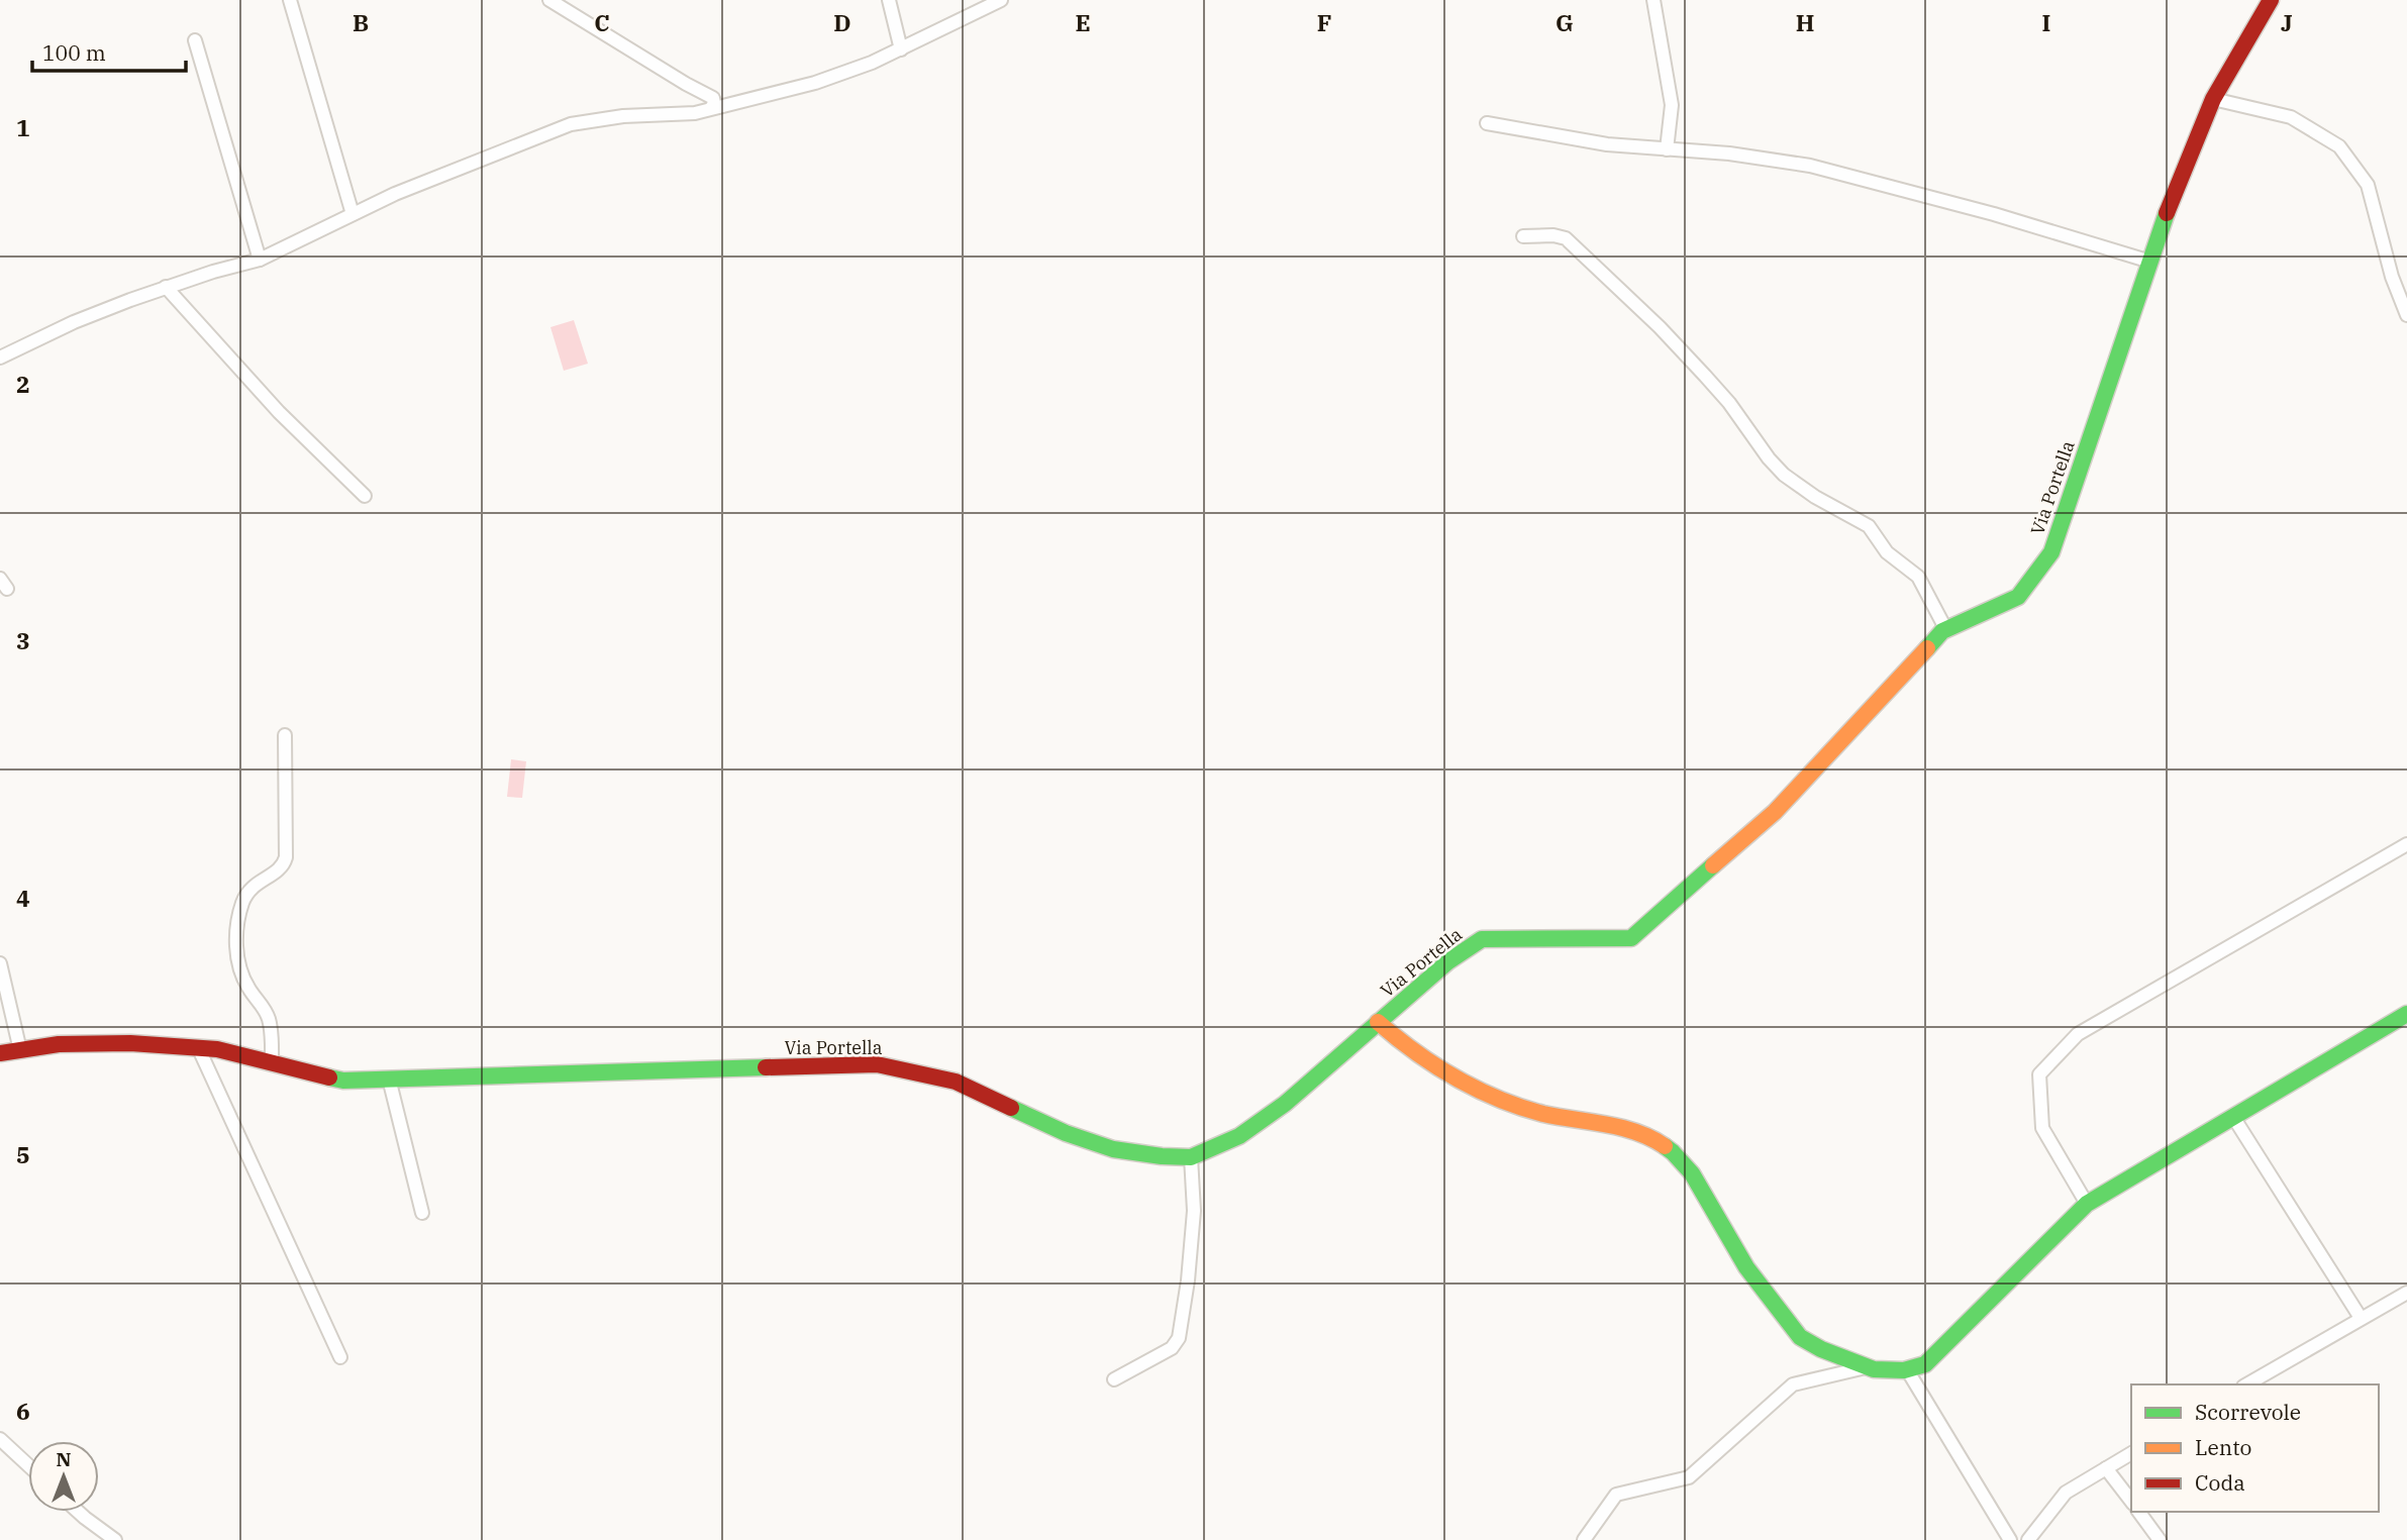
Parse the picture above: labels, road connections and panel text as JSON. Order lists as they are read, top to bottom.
{
  "streets": {
    "street": ["Via Portella"]
  },
  "legend": ["Scorrevole", "Lento", "Coda"],
  "scale_bar": "100 m",
  "north": "top",
  "grid": {
    "columns": [
      "B",
      "C",
      "D",
      "E",
      "F",
      "G",
      "H",
      "I",
      "J"
    ],
    "rows": [
      "1",
      "2",
      "3",
      "4",
      "5",
      "6"
    ]
  }
}
